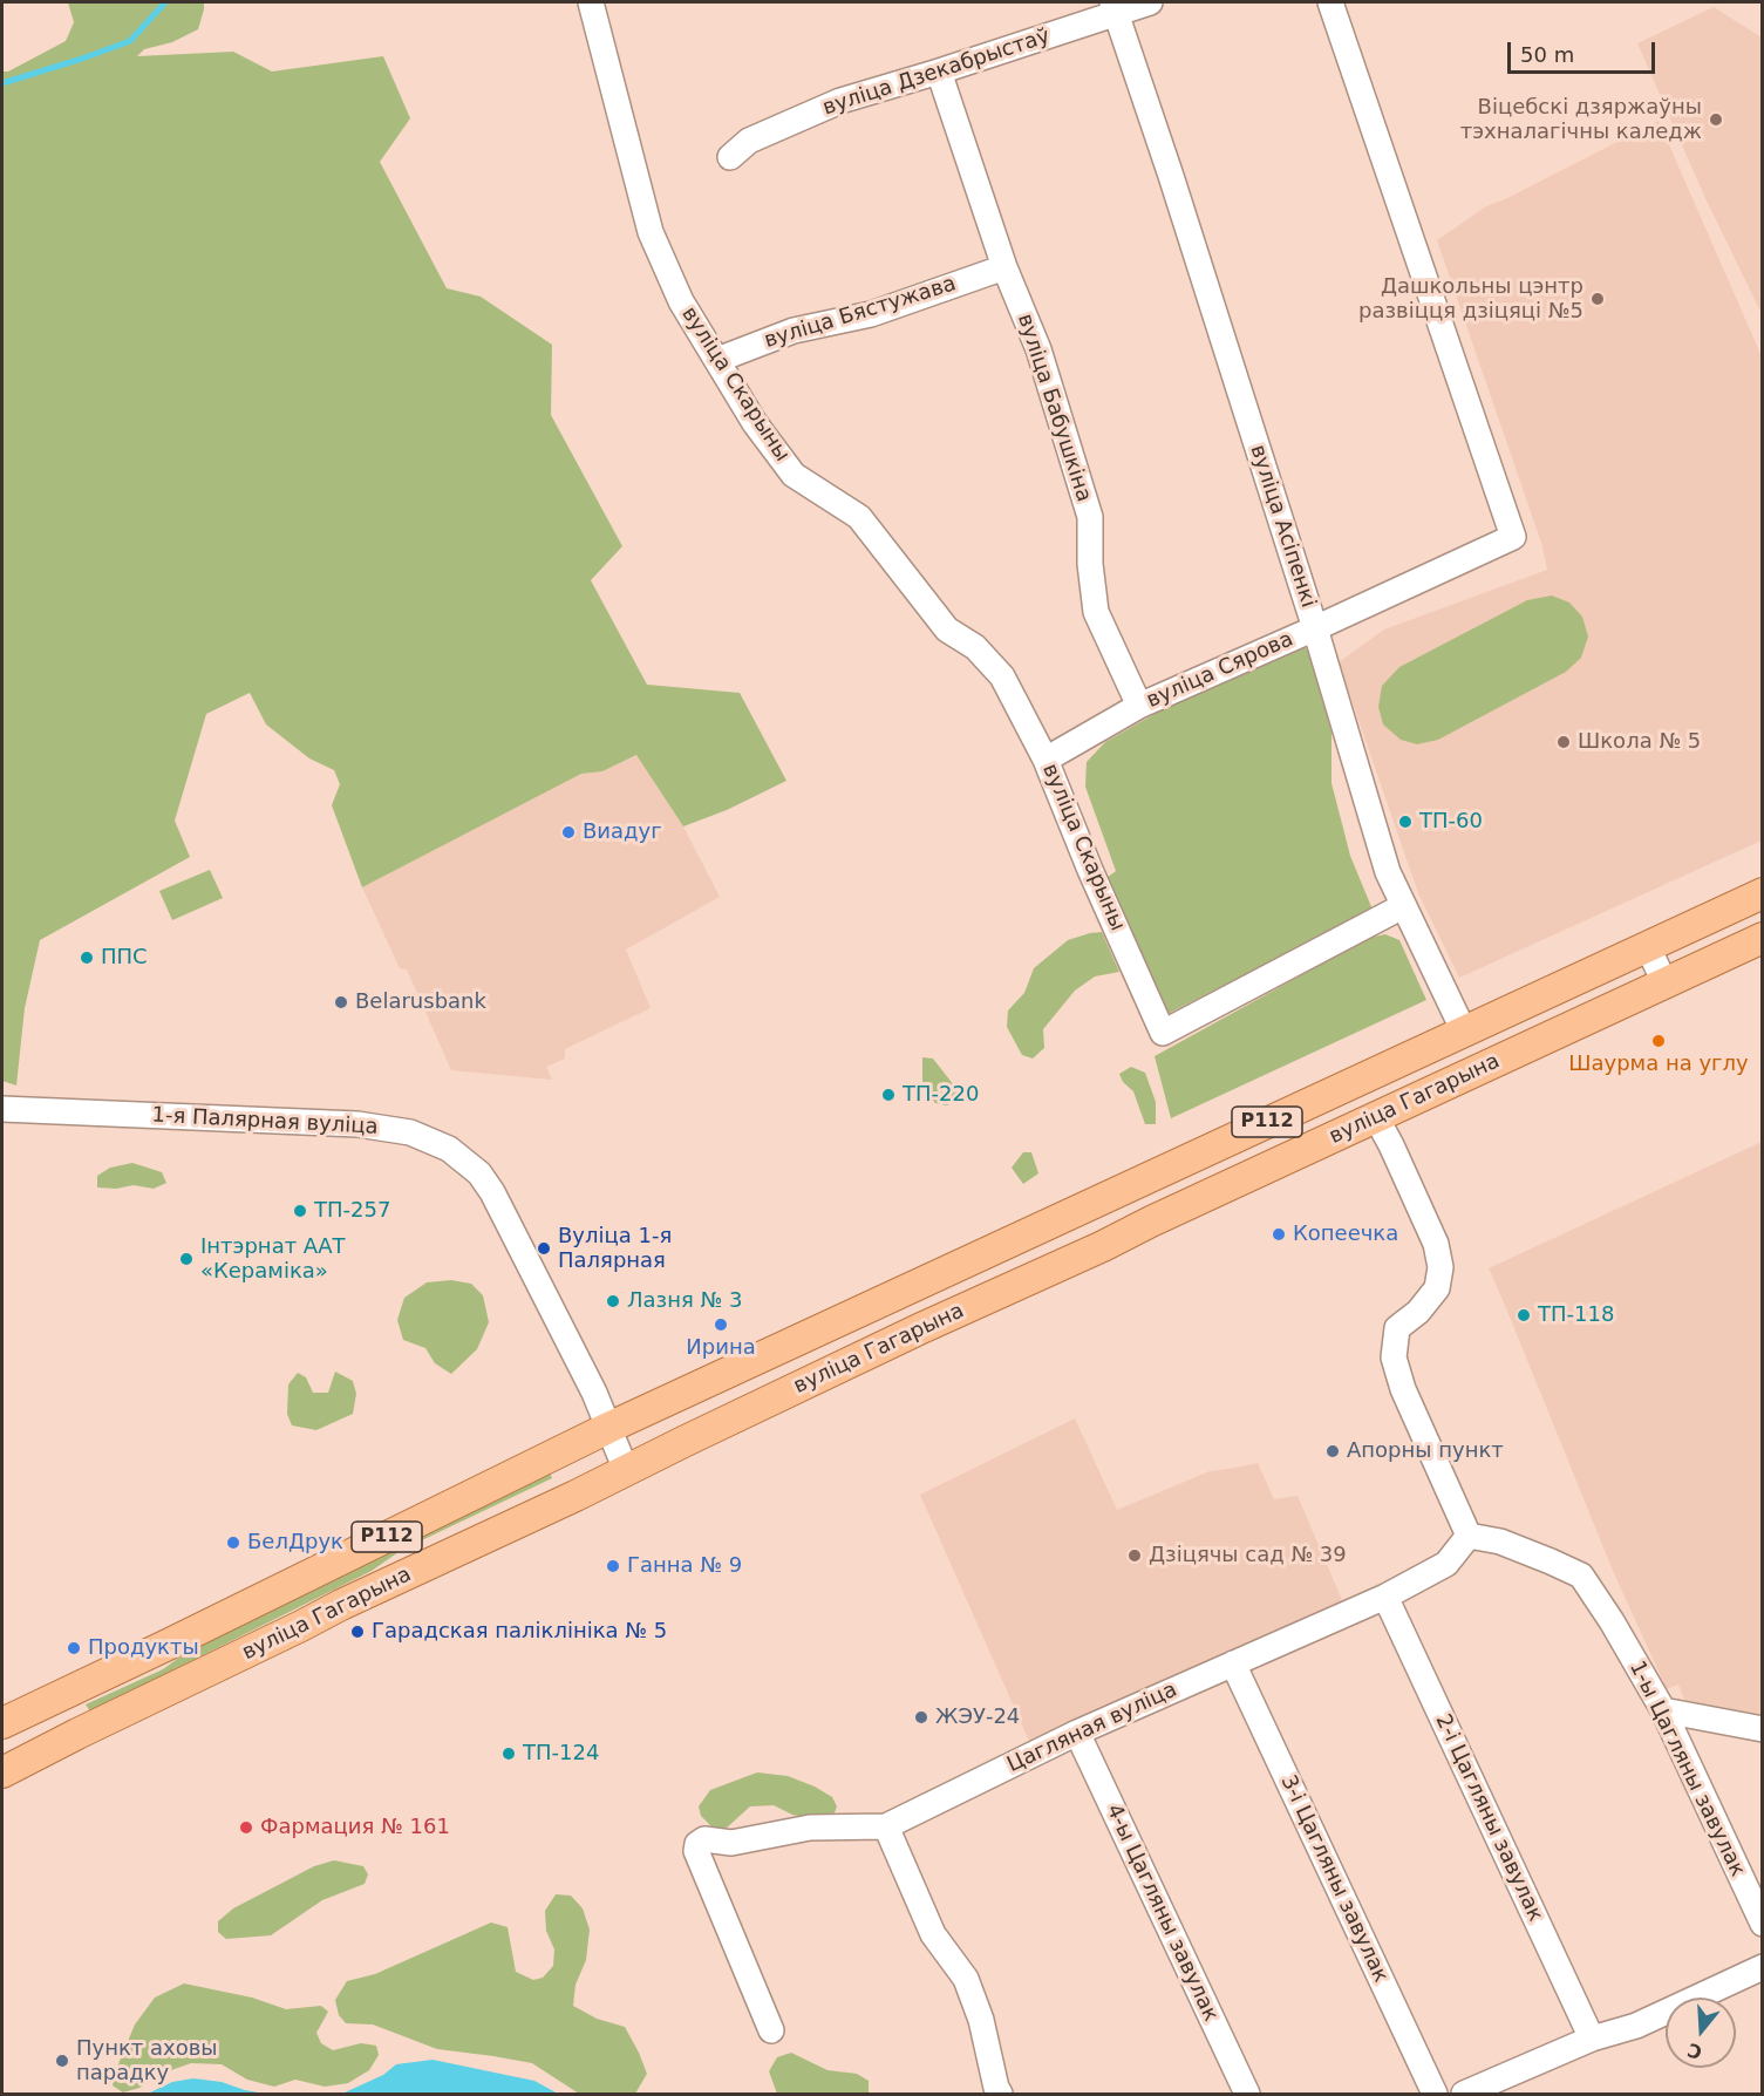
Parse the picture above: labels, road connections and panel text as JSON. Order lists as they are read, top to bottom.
{
  "streets": {
    "main road": ["вуліца Гагарына", "Р112"],
    "street": [
      "вуліца Дзекабрыстаў",
      "вуліца Бястужава",
      "вуліца Скарыны",
      "вуліца Бабушкіна",
      "вуліца Асіпенкі",
      "вуліца Сярова",
      "1-я Палярная вуліца",
      "Цагляная вуліца",
      "1-ы Цагляны завулак",
      "2-і Цагляны завулак",
      "3-і Цагляны завулак",
      "4-ы Цагляны завулак"
    ]
  },
  "crossings": [
    ["вуліца Дзекабрыстаў", "вуліца Бабушкіна"],
    ["вуліца Дзекабрыстаў", "вуліца Асіпенкі"],
    ["вуліца Бястужава", "вуліца Скарыны"],
    ["вуліца Бястужава", "вуліца Бабушкіна"],
    ["вуліца Скарыны", "вуліца Асіпенкі"],
    ["вуліца Скарыны", "вуліца Сярова"],
    ["вуліца Бабушкіна", "вуліца Сярова"],
    ["вуліца Асіпенкі", "вуліца Сярова"],
    ["вуліца Асіпенкі", "вуліца Гагарына"],
    ["вуліца Гагарына", "1-я Палярная вуліца"],
    ["Цагляная вуліца", "1-ы Цагляны завулак"],
    ["Цагляная вуліца", "2-і Цагляны завулак"],
    ["Цагляная вуліца", "3-і Цагляны завулак"],
    ["Цагляная вуліца", "4-ы Цагляны завулак"]
  ],
  "places": [
    "Віцебскі дзяржаўны тэхналагічны каледж",
    "Дашкольны цэнтр развіцця дзіцяці №5",
    "Школа № 5",
    "ТП-60",
    "Виадуг",
    "ППС",
    "Belarusbank",
    "Шаурма на углу",
    "ТП-220",
    "ТП-257",
    "Копеечка",
    "Вуліца 1-я Палярная",
    "Інтэрнат ААТ «Кераміка»",
    "Лазня № 3",
    "ТП-118",
    "Ирина",
    "Апорны пункт",
    "БелДрук",
    "Дзіцячы сад № 39",
    "Ганна № 9",
    "Гарадская паліклініка № 5",
    "Продукты",
    "ЖЭУ-24",
    "ТП-124",
    "Фармация № 161",
    "Пункт аховы парадку"
  ],
  "scale_bar": "50 m",
  "north": "bottom"
}
